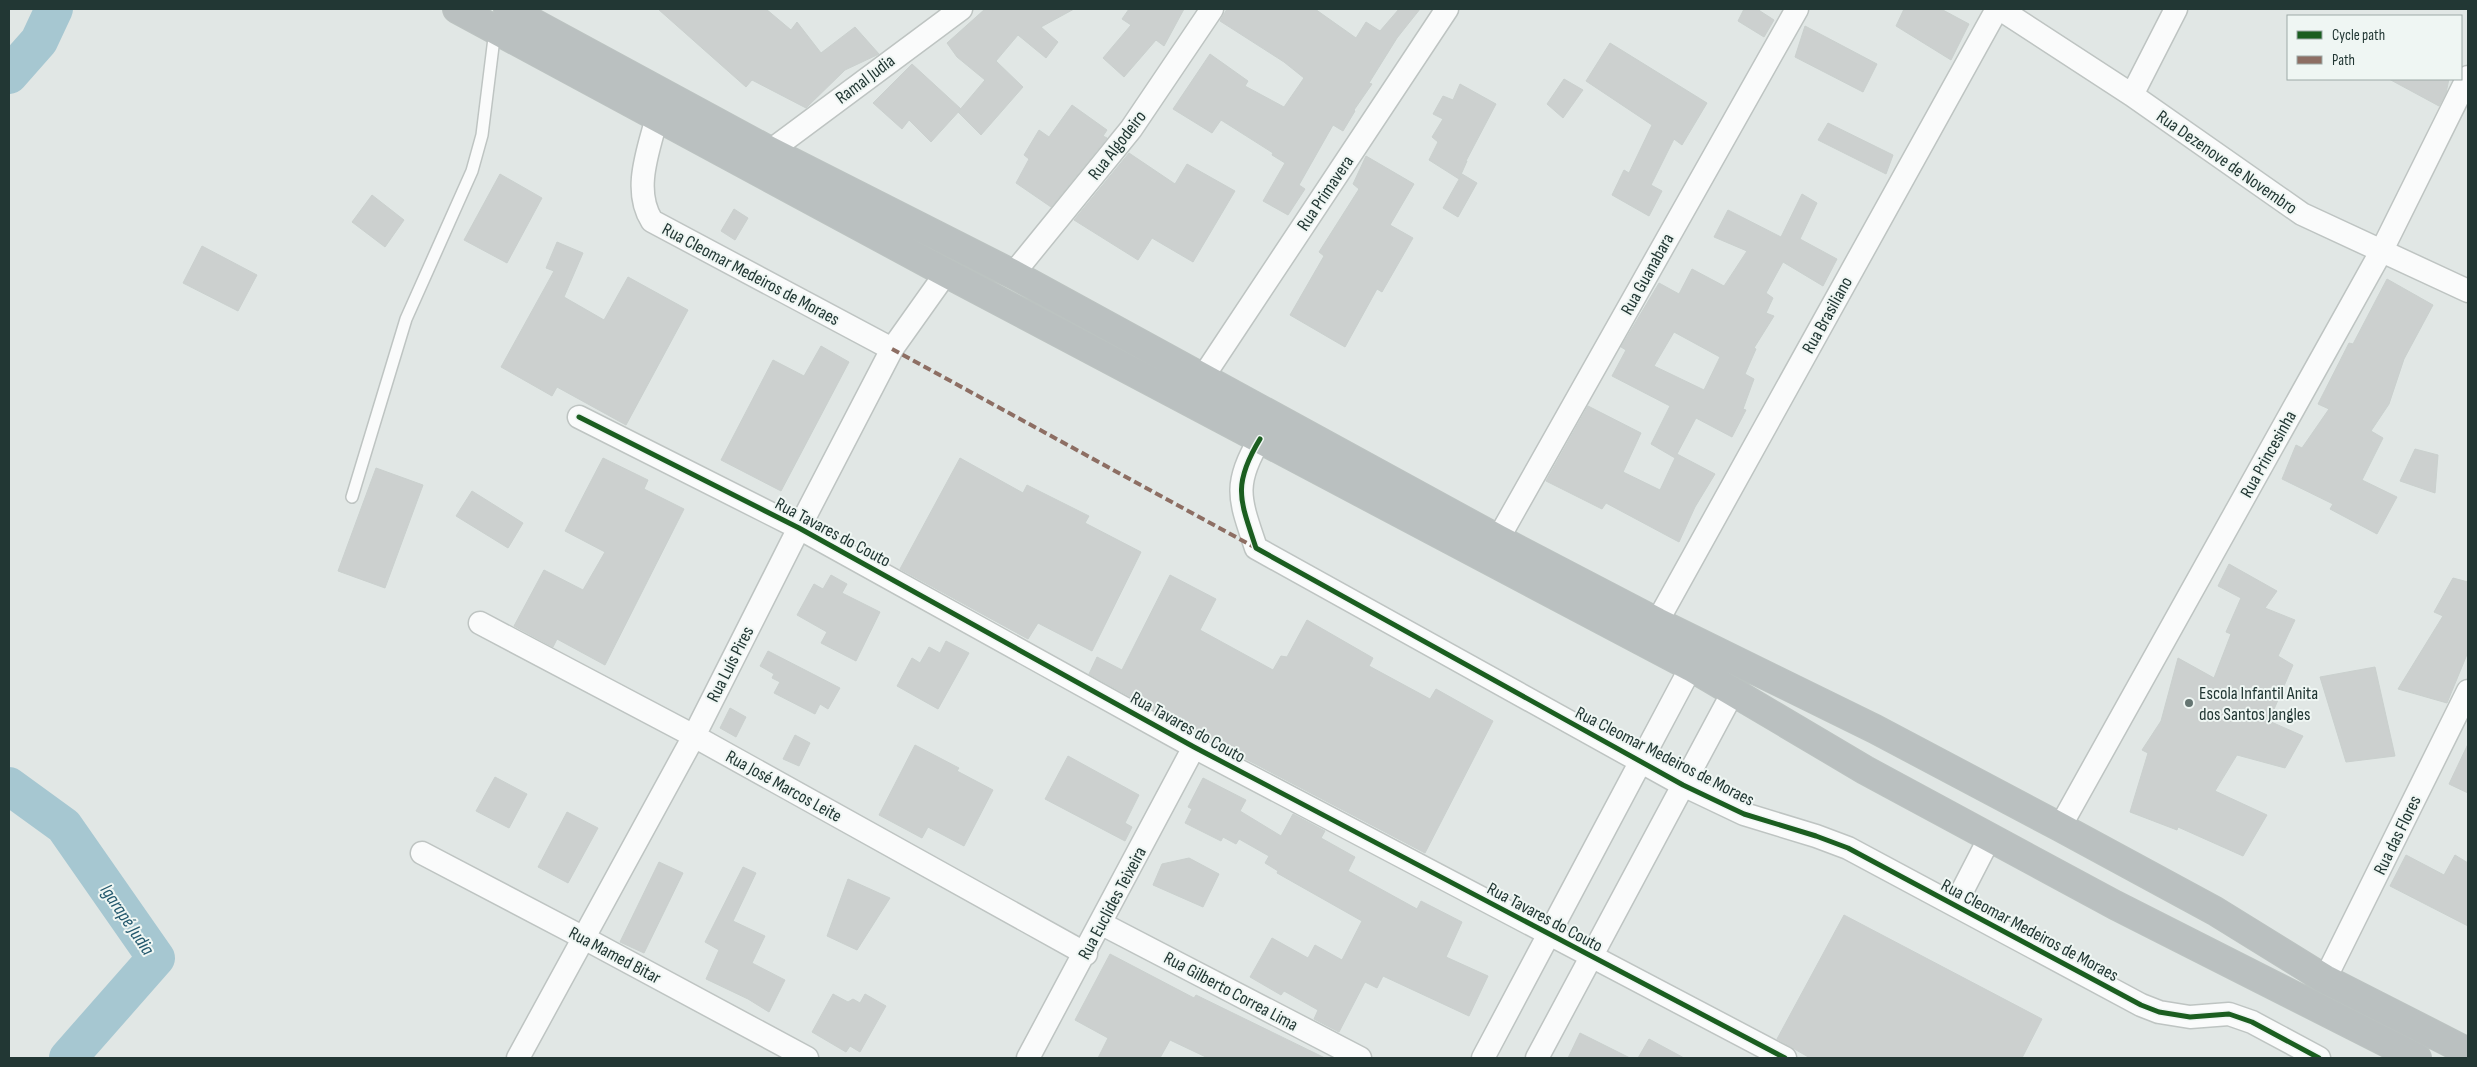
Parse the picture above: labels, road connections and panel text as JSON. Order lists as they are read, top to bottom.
{
  "streets": {
    "street": [
      "Ramal Judia",
      "Rua Algodeiro",
      "Rua Dezenove de Novembro",
      "Rua Primavera",
      "Rua Cleomar Medeiros de Moraes",
      "Rua Guanabara",
      "Rua Brasiliano",
      "Rua Princesinha",
      "Rua Tavares do Couto",
      "Rua Luís Pires",
      "Rua José Marcos Leite",
      "Rua das Flores",
      "Rua Euclides Teixeira",
      "Rua Mamed Bitar",
      "Rua Gilberto Correa Lima"
    ]
  },
  "crossings": [
    ["Rua Dezenove de Novembro", "Rua Brasiliano"],
    ["Rua Dezenove de Novembro", "Rua Princesinha"],
    ["Rua Cleomar Medeiros de Moraes", "Rua Luís Pires"],
    ["Rua Tavares do Couto", "Rua Luís Pires"],
    ["Rua Tavares do Couto", "Rua Euclides Teixeira"],
    ["Rua Luís Pires", "Rua José Marcos Leite"],
    ["Rua Luís Pires", "Rua Mamed Bitar"],
    ["Rua José Marcos Leite", "Rua Euclides Teixeira"],
    ["Rua Euclides Teixeira", "Rua Gilberto Correa Lima"]
  ],
  "water": ["Igarapé Judia"],
  "places": ["Escola Infantil Anita dos Santos Jangles"],
  "legend": ["Cycle path", "Path"]
}
